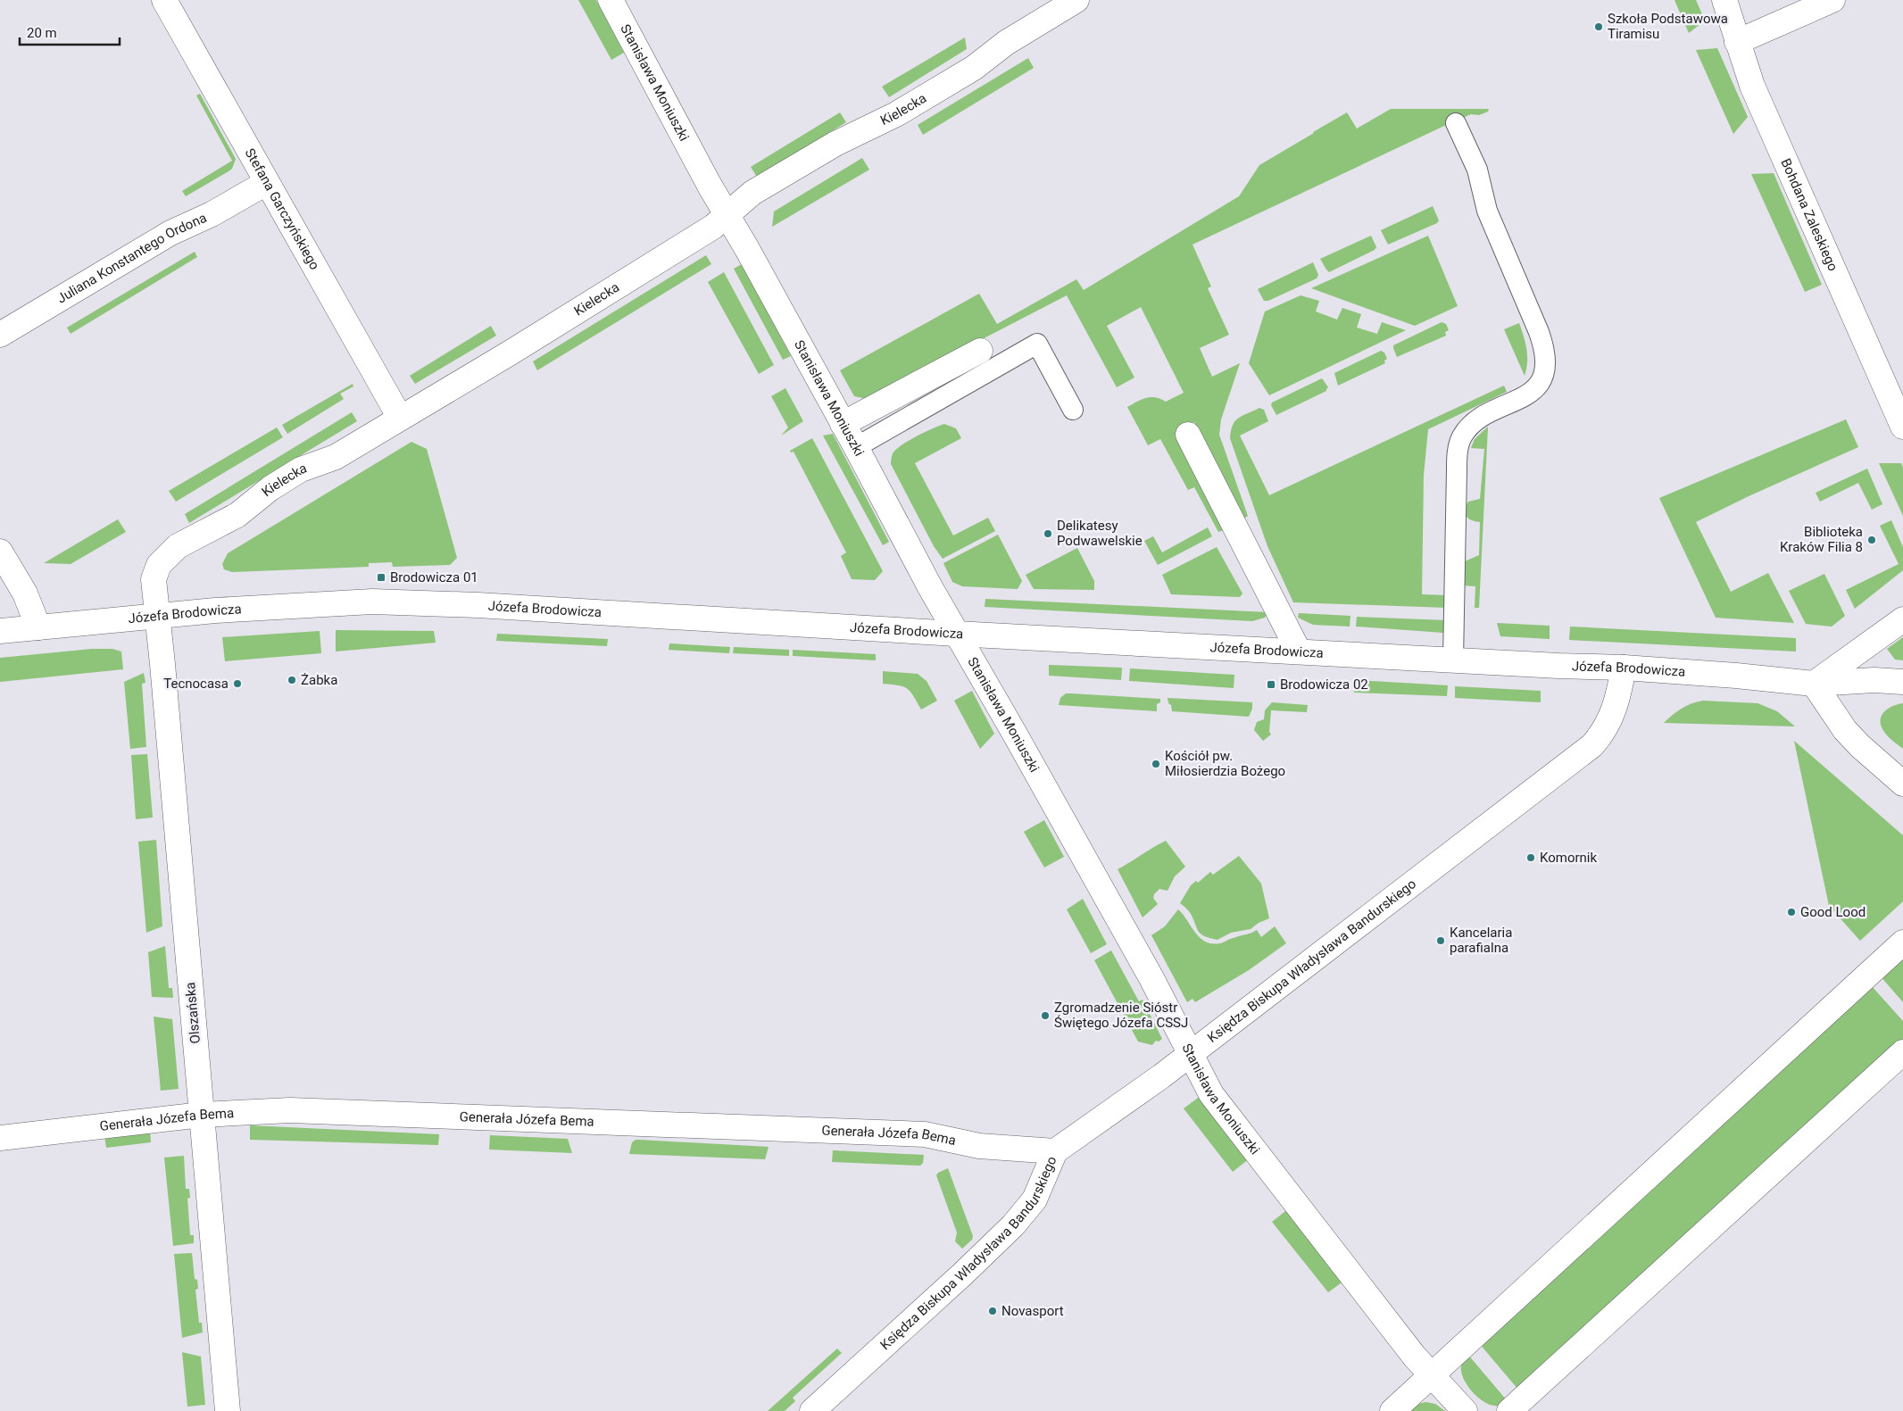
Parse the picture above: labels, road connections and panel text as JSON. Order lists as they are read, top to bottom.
{
  "streets": {
    "street": [
      "Stanisława Moniuszki",
      "Kielecka",
      "Stefana Garczyńskiego",
      "Bohdana Zaleskiego",
      "Juliana Konstantego Ordona",
      "Józefa Brodowicza",
      "Księdza Biskupa Władysława Bandurskiego",
      "Olszańska",
      "Generała Józefa Bema"
    ]
  },
  "crossings": [
    ["Stanisława Moniuszki", "Kielecka"],
    ["Stanisława Moniuszki", "Józefa Brodowicza"],
    ["Stanisława Moniuszki", "Księdza Biskupa Władysława Bandurskiego"],
    ["Kielecka", "Stefana Garczyńskiego"],
    ["Kielecka", "Józefa Brodowicza"],
    ["Kielecka", "Olszańska"],
    ["Stefana Garczyńskiego", "Juliana Konstantego Ordona"],
    ["Józefa Brodowicza", "Księdza Biskupa Władysława Bandurskiego"],
    ["Józefa Brodowicza", "Olszańska"],
    ["Księdza Biskupa Władysława Bandurskiego", "Generała Józefa Bema"],
    ["Olszańska", "Generała Józefa Bema"]
  ],
  "places": {
    "other": [
      "Szkoła Podstawowa Tiramisu",
      "Delikatesy Podwawelskie",
      "Biblioteka Kraków Filia 8",
      "Żabka",
      "Tecnocasa",
      "Kościół pw. Miłosierdzia Bożego",
      "Komornik",
      "Good Lood",
      "Kancelaria parafialna",
      "Zgromadzenie Sióstr Świętego Józefa CSSJ",
      "Novasport"
    ],
    "transit": ["Brodowicza 01", "Brodowicza 02"]
  },
  "scale_bar": "20 m"
}
